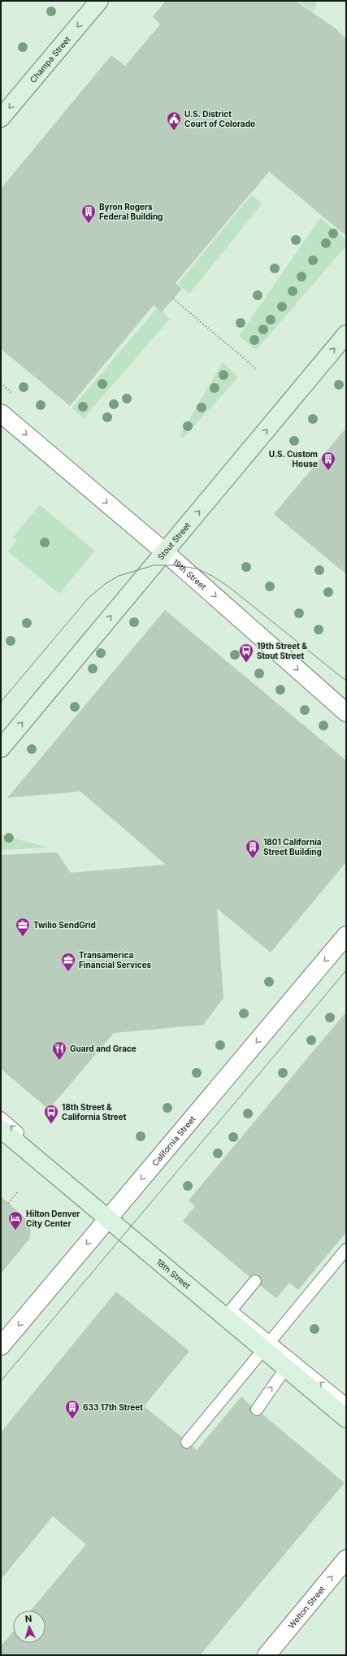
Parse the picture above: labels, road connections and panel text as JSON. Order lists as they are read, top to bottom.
{
  "streets": {
    "main road": ["Champa Street", "Stout Street", "18th Street"],
    "street": ["19th Street", "California Street", "Welton Street"]
  },
  "crossings": [
    ["Stout Street", "19th Street"],
    ["California Street", "18th Street"]
  ],
  "one_way": [
    "Champa Street",
    "Stout Street",
    "19th Street",
    "California Street",
    "Welton Street"
  ],
  "places": {
    "public building": ["U.S. District Court of Colorado"],
    "building": [
      "Byron Rogers Federal Building",
      "U.S. Custom House",
      "1801 California Street Building",
      "633 17th Street"
    ],
    "bus stop": ["19th Street & Stout Street", "18th Street & California Street"],
    "office": ["Twilio SendGrid", "Transamerica Financial Services"],
    "restaurant": ["Guard and Grace"],
    "hotel": ["Hilton Denver City Center"]
  },
  "north": "top"
}
